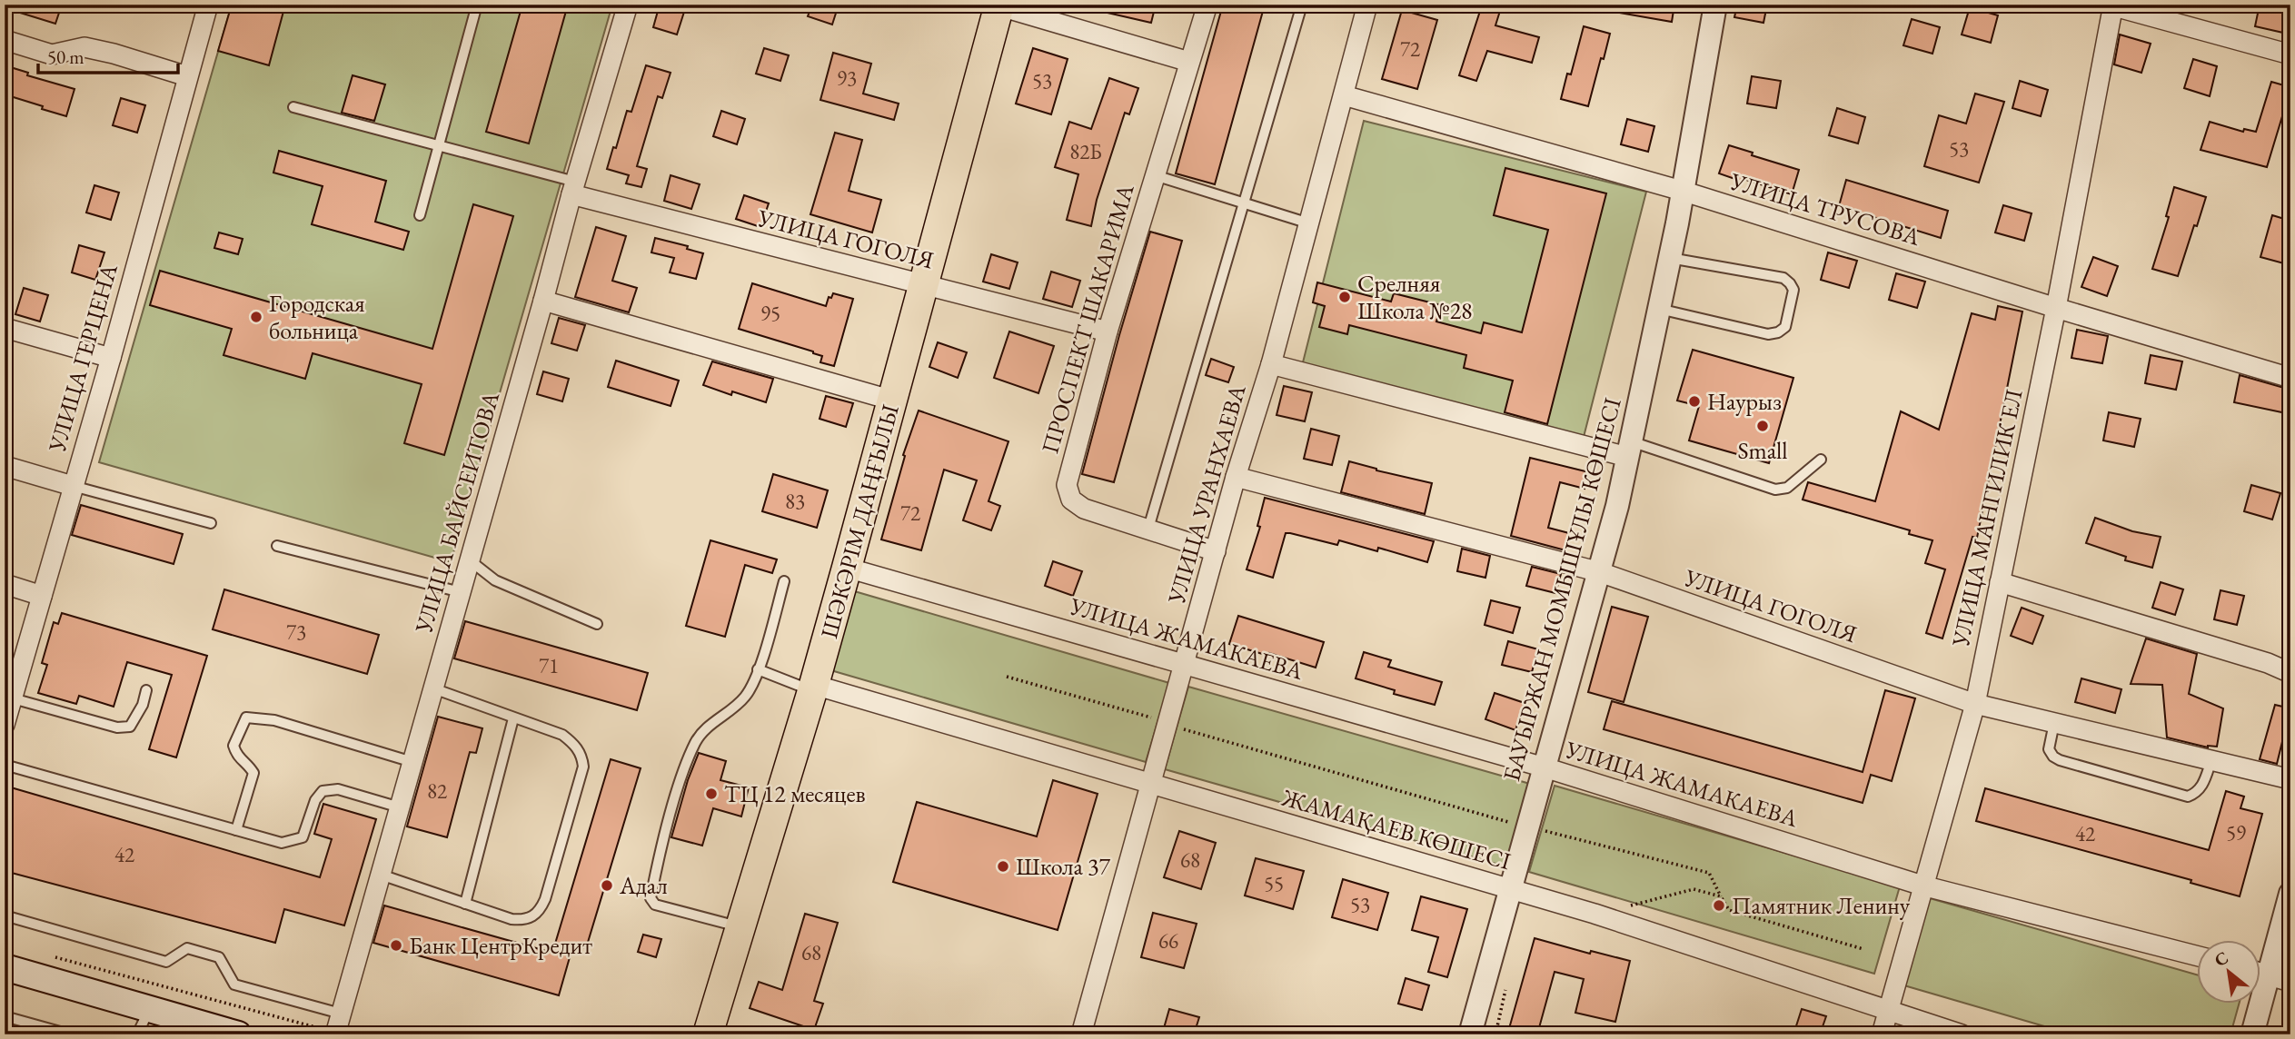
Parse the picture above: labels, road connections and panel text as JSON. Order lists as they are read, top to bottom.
{
  "streets": {
    "main road": ["ШӘКӘРІМ ДАҢҒЫЛЫ"],
    "street": [
      "УЛИЦА ТРУСОВА",
      "УЛИЦА ГОГОЛЯ",
      "ПРОСПЕКТ ШАКАРИМА",
      "УЛИЦА ГЕРЦЕНА",
      "УЛИЦА УРАНХАЕВА",
      "УЛИЦА БАЙСЕИТОВА",
      "УЛИЦА МАНГИЛИК ЕЛ",
      "БАУЫРЖАН МОМЫШҰЛЫ КӨШЕСІ",
      "УЛИЦА ЖАМАКАЕВА",
      "ЖАМАҚАЕВ КӨШЕСІ"
    ]
  },
  "crossings": [
    ["УЛИЦА ТРУСОВА", "УЛИЦА УРАНХАЕВА"],
    ["УЛИЦА ТРУСОВА", "УЛИЦА МАНГИЛИК ЕЛ"],
    ["УЛИЦА ТРУСОВА", "БАУЫРЖАН МОМЫШҰЛЫ КӨШЕСІ"],
    ["УЛИЦА ГОГОЛЯ", "ПРОСПЕКТ ШАКАРИМА"],
    ["УЛИЦА ГОГОЛЯ", "УЛИЦА УРАНХАЕВА"],
    ["УЛИЦА ГОГОЛЯ", "УЛИЦА БАЙСЕИТОВА"],
    ["УЛИЦА ГОГОЛЯ", "УЛИЦА МАНГИЛИК ЕЛ"],
    ["УЛИЦА ГОГОЛЯ", "ШӘКӘРІМ ДАҢҒЫЛЫ"],
    ["УЛИЦА ГОГОЛЯ", "БАУЫРЖАН МОМЫШҰЛЫ КӨШЕСІ"],
    ["ПРОСПЕКТ ШАКАРИМА", "УЛИЦА УРАНХАЕВА"],
    ["УЛИЦА УРАНХАЕВА", "УЛИЦА ЖАМАКАЕВА"],
    ["УЛИЦА УРАНХАЕВА", "ЖАМАҚАЕВ КӨШЕСІ"],
    ["УЛИЦА МАНГИЛИК ЕЛ", "УЛИЦА ЖАМАКАЕВА"],
    ["УЛИЦА МАНГИЛИК ЕЛ", "ЖАМАҚАЕВ КӨШЕСІ"],
    ["ШӘКӘРІМ ДАҢҒЫЛЫ", "УЛИЦА ЖАМАКАЕВА"],
    ["ШӘКӘРІМ ДАҢҒЫЛЫ", "ЖАМАҚАЕВ КӨШЕСІ"],
    ["БАУЫРЖАН МОМЫШҰЛЫ КӨШЕСІ", "УЛИЦА ЖАМАКАЕВА"],
    ["БАУЫРЖАН МОМЫШҰЛЫ КӨШЕСІ", "ЖАМАҚАЕВ КӨШЕСІ"]
  ],
  "places": [
    "Срелняя Школа №28",
    "Городская больница",
    "Наурыз",
    "Small",
    "ТЦ 12 месяцев",
    "Школа 37",
    "Адал",
    "Памятник Ленину",
    "Банк ЦентрКредит"
  ],
  "house_numbers": [
    "72",
    "93",
    "53",
    "53",
    "82Б",
    "95",
    "83",
    "72",
    "73",
    "71",
    "82",
    "59",
    "42",
    "42",
    "68",
    "55",
    "53",
    "66",
    "68"
  ],
  "scale_bar": "50 m",
  "north": "top left"
}
